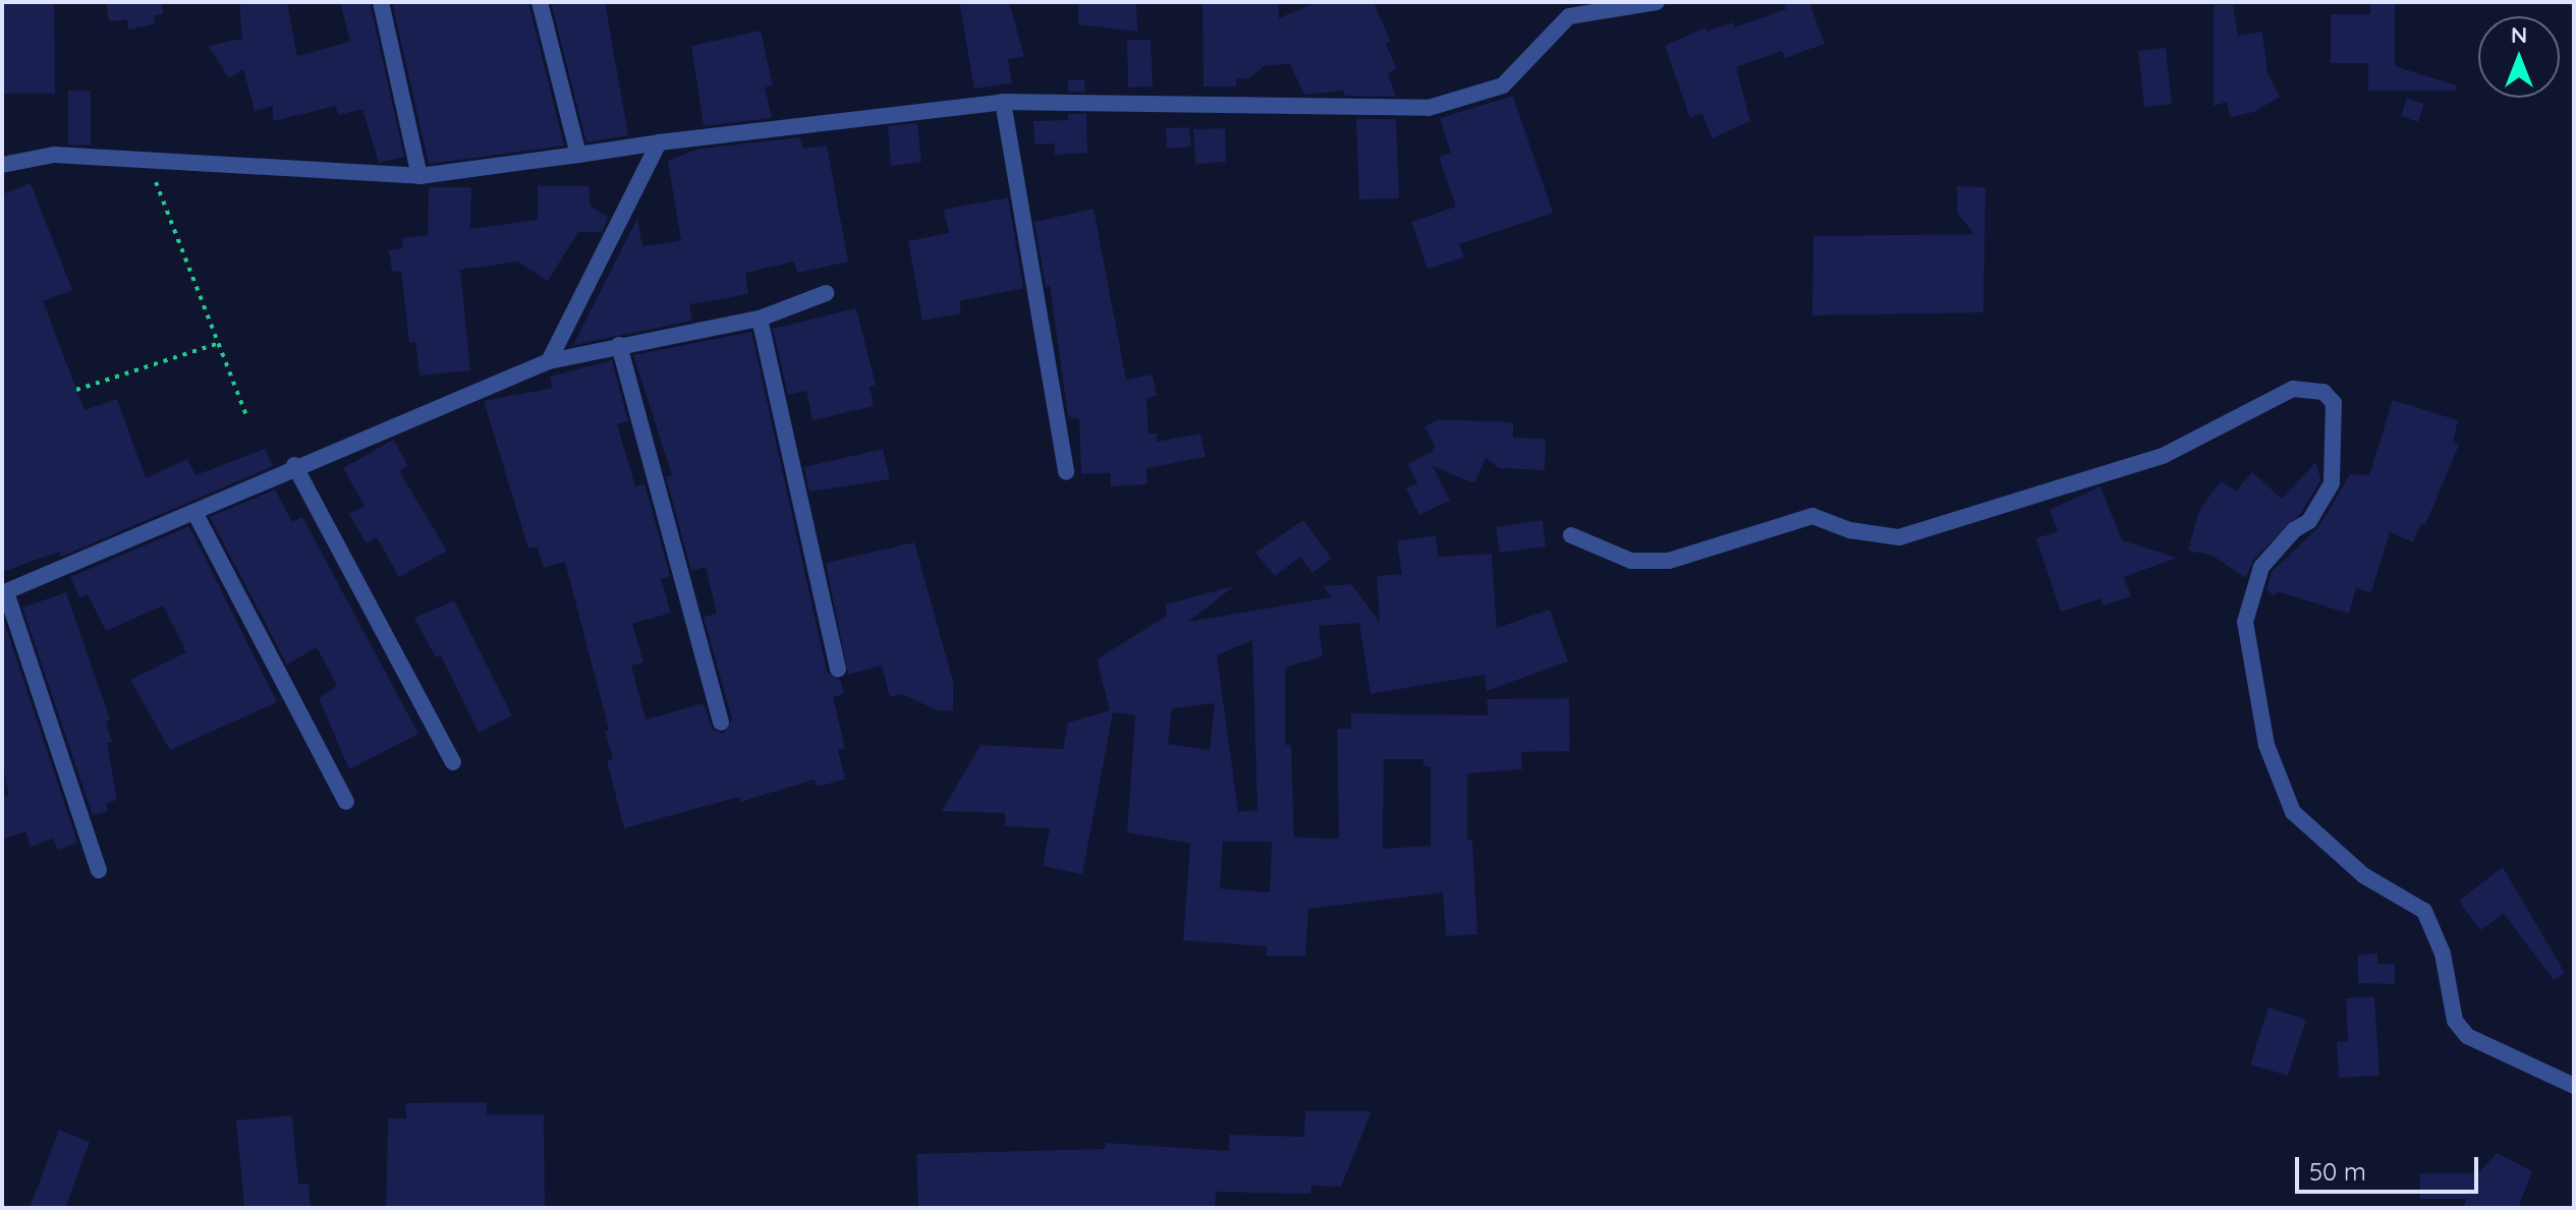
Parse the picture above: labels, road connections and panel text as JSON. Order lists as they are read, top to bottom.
{
  "scale_bar": "50 m",
  "north": "top"
}
